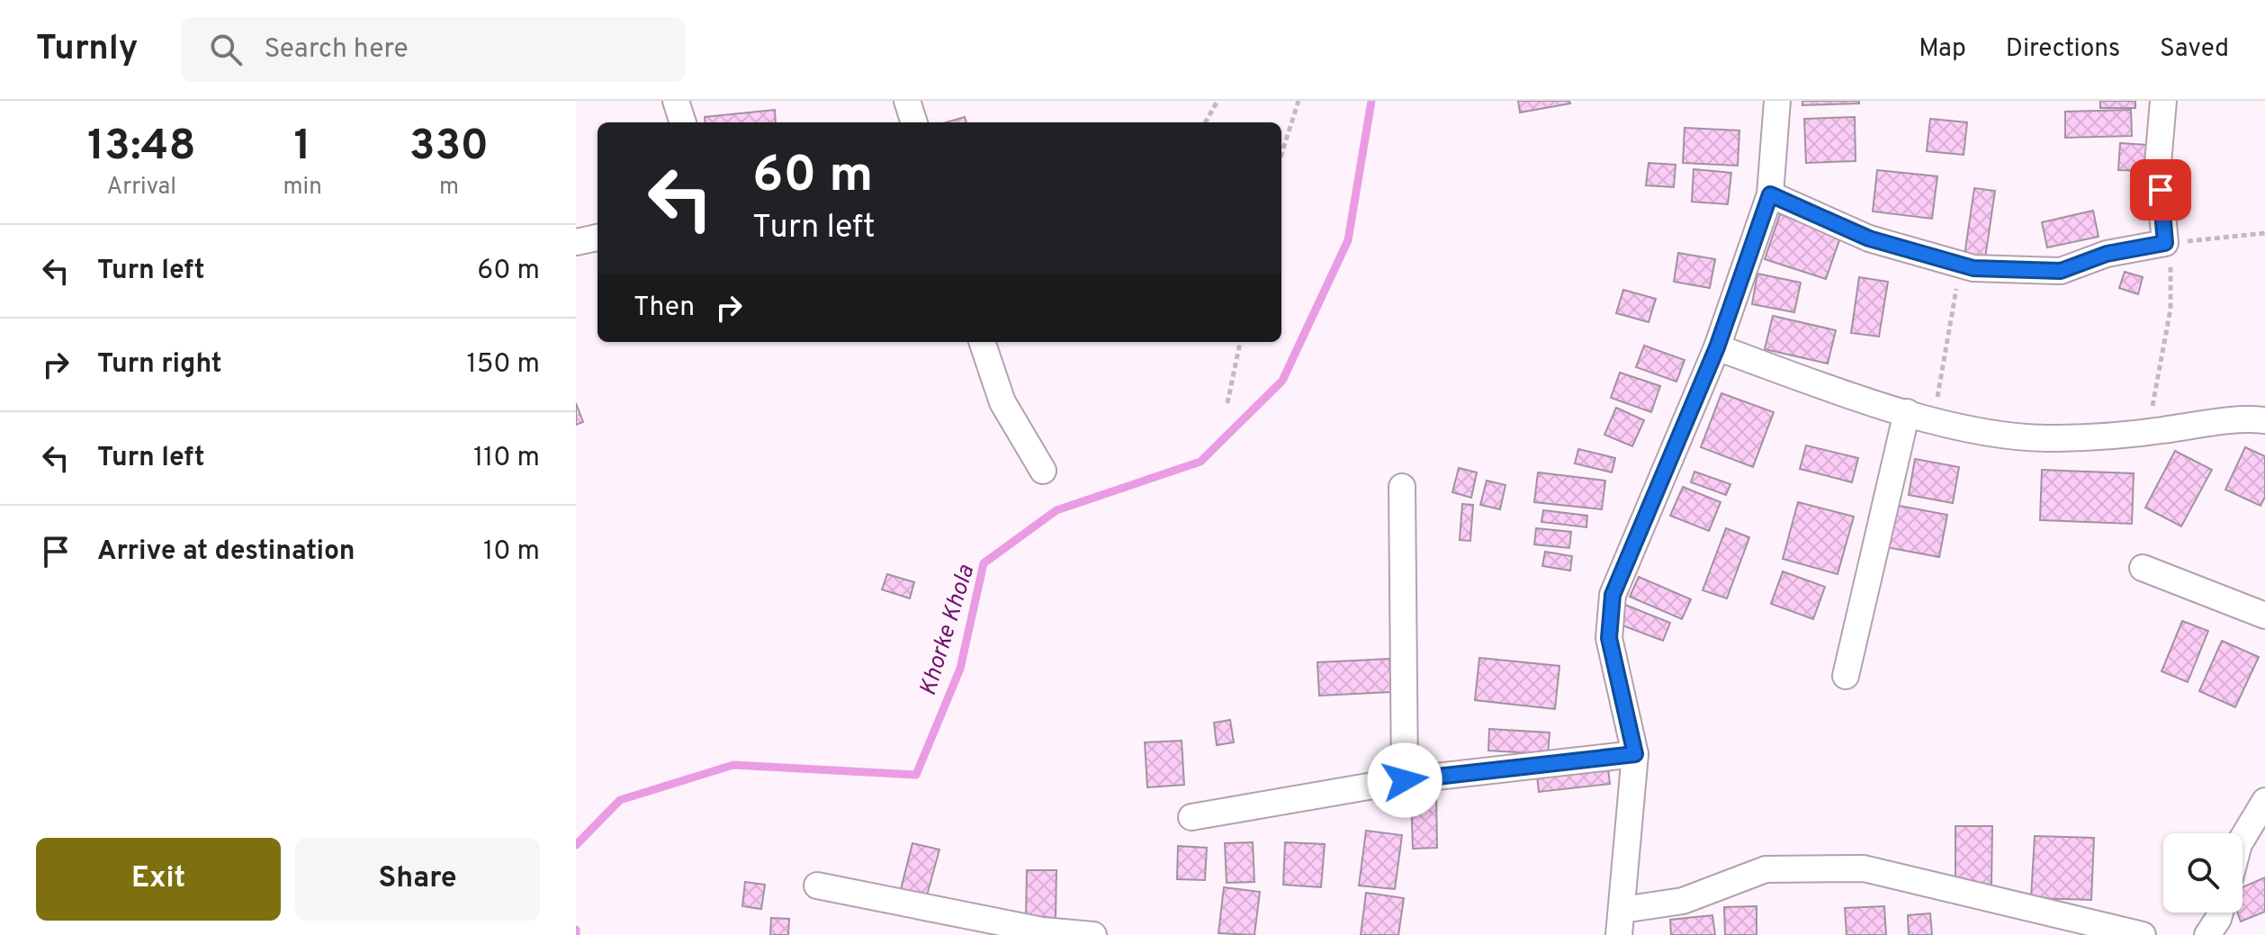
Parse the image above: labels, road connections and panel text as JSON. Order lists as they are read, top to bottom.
{
  "water": ["Khorke Khola"],
  "page": {
    "header": "Turnly",
    "search": "Search here",
    "nav": ["Map", "Directions", "Saved"],
    "eta": [
      "13:48",
      "Arrival",
      "1",
      "min",
      "330",
      "m"
    ],
    "turn": ["60 m", "Turn left"],
    "list": [
      {
        "name": "Turn left",
        "value": "60 m"
      },
      {
        "name": "Turn right",
        "value": "150 m"
      },
      {
        "name": "Turn left",
        "value": "110 m"
      },
      {
        "name": "Arrive at destination",
        "value": "10 m"
      }
    ],
    "then": "Then",
    "buttons": ["Exit", "Share"]
  }
}
